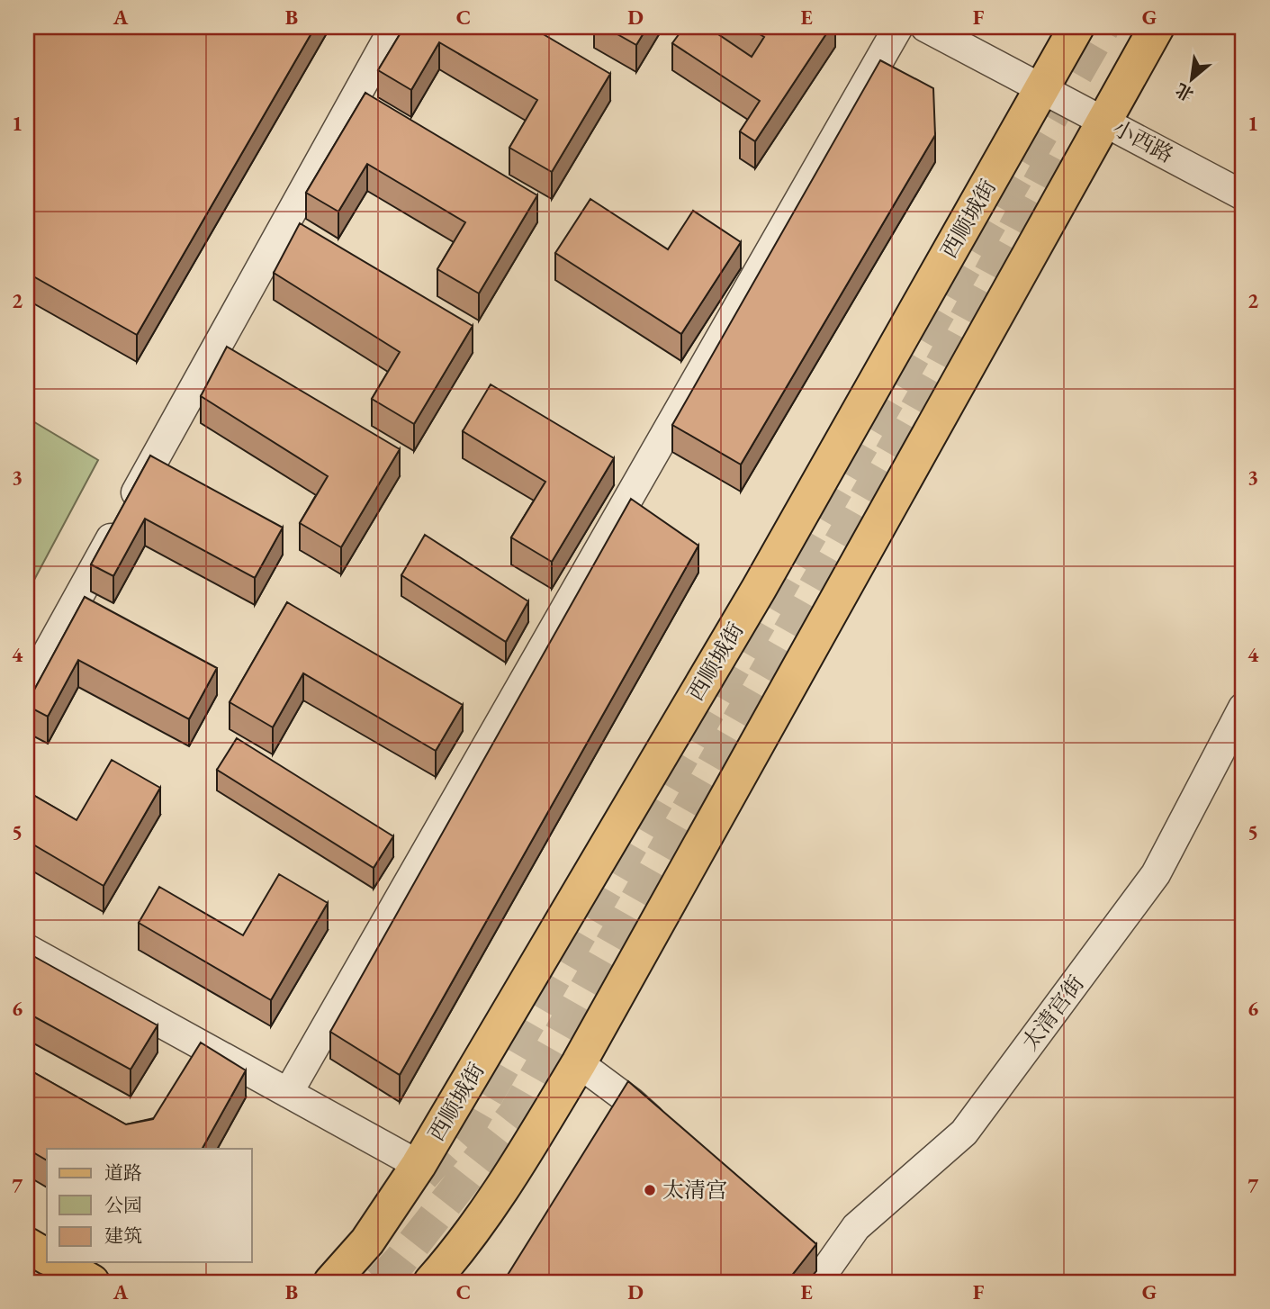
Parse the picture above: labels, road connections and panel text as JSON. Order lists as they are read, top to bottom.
{
  "streets": {
    "main road": ["西顺城街"],
    "street": ["小西路", "太清宫街"]
  },
  "crossings": [
    ["小西路", "西顺城街"]
  ],
  "places": ["太清宫"],
  "legend": ["道路", "公园", "建筑"],
  "north": "bottom left",
  "grid": {
    "columns": [
      "A",
      "B",
      "C",
      "D",
      "E",
      "F",
      "G"
    ],
    "rows": [
      "1",
      "2",
      "3",
      "4",
      "5",
      "6",
      "7"
    ]
  }
}
